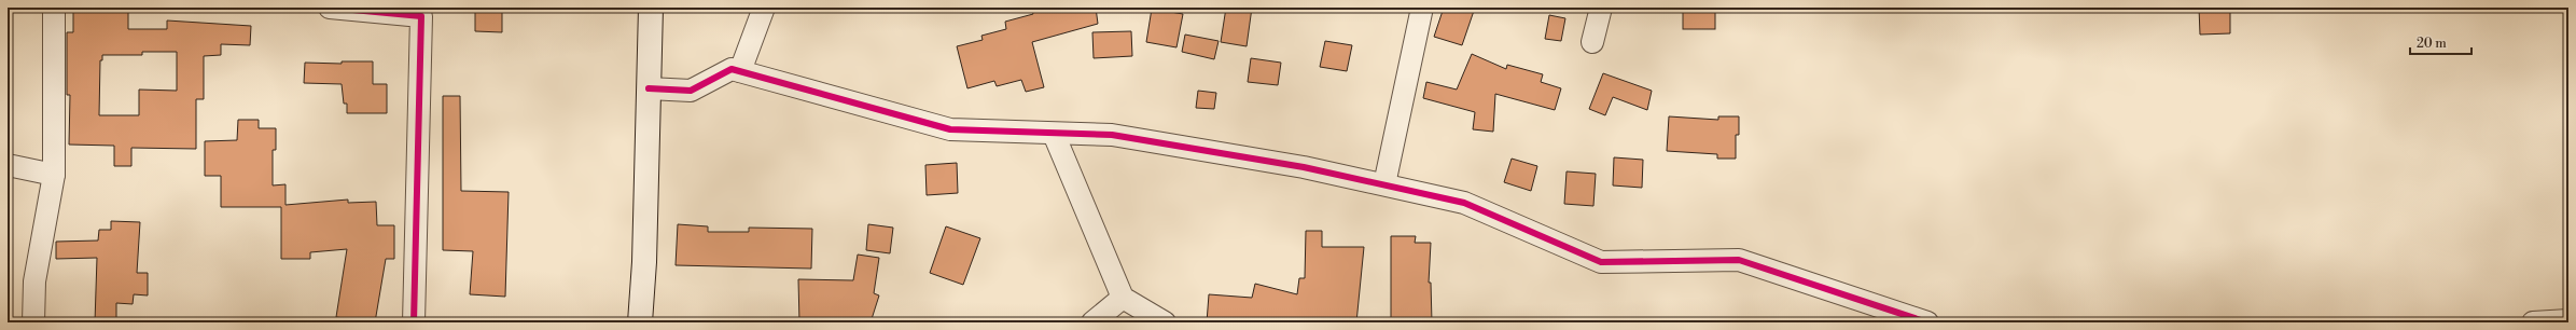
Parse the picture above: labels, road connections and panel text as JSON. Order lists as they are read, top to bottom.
{
  "scale_bar": "20 m"
}
